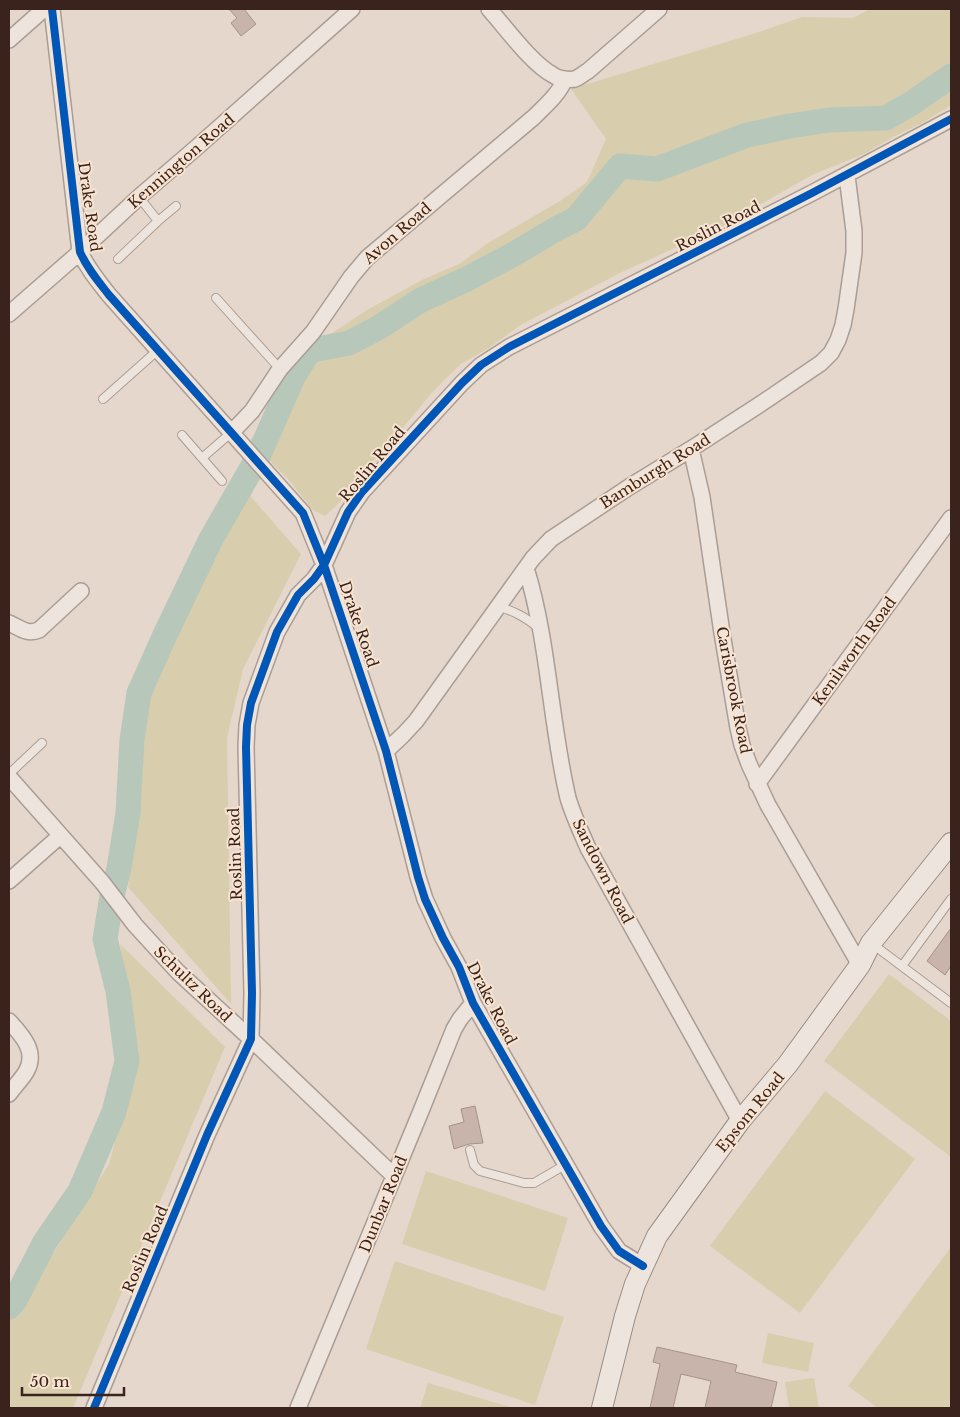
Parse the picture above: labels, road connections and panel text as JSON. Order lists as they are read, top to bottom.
{
  "streets": {
    "street": [
      "Kennington Road",
      "Drake Road",
      "Roslin Road",
      "Avon Road",
      "Bamburgh Road",
      "Kenilworth Road",
      "Carisbrook Road",
      "Sandown Road",
      "Schultz Road",
      "Epsom Road",
      "Dunbar Road"
    ]
  },
  "crossings": [
    ["Kennington Road", "Drake Road"],
    ["Drake Road", "Roslin Road"],
    ["Drake Road", "Avon Road"],
    ["Drake Road", "Bamburgh Road"],
    ["Drake Road", "Epsom Road"],
    ["Drake Road", "Dunbar Road"],
    ["Roslin Road", "Bamburgh Road"],
    ["Roslin Road", "Schultz Road"],
    ["Bamburgh Road", "Carisbrook Road"],
    ["Bamburgh Road", "Sandown Road"],
    ["Kenilworth Road", "Carisbrook Road"],
    ["Carisbrook Road", "Epsom Road"],
    ["Sandown Road", "Epsom Road"],
    ["Schultz Road", "Dunbar Road"]
  ],
  "scale_bar": "50 m"
}
